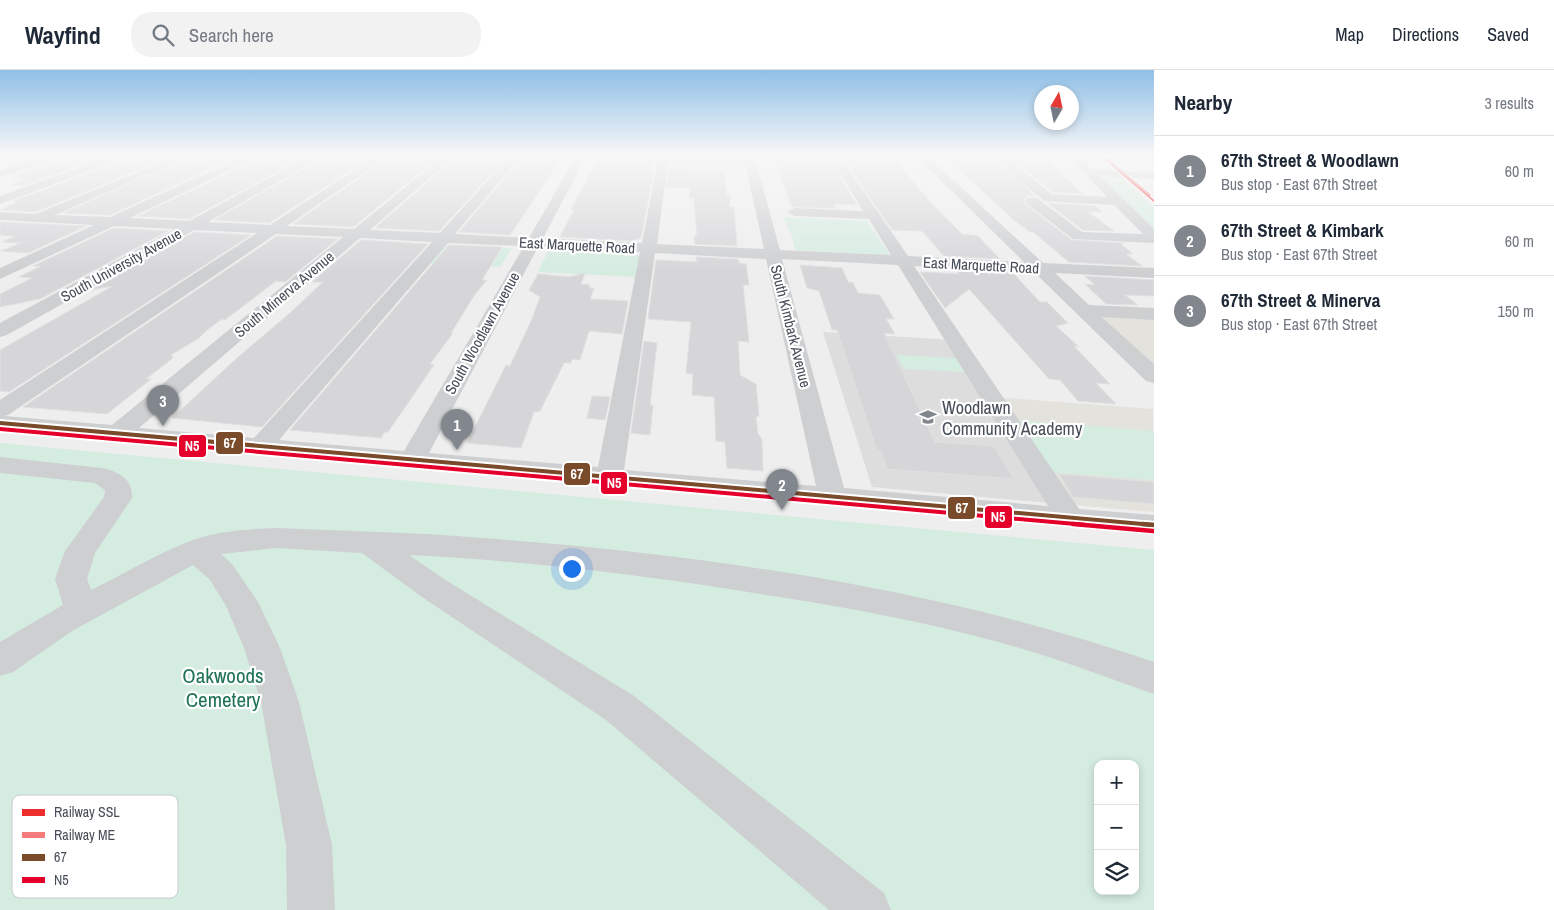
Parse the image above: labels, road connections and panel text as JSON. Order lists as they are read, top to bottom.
{
  "streets": {
    "street": [
      "East Marquette Road",
      "South University Avenue",
      "South Minerva Avenue",
      "South Kimbark Avenue",
      "South Woodlawn Avenue"
    ]
  },
  "crossings": [
    ["East Marquette Road", "South University Avenue"],
    ["East Marquette Road", "South Minerva Avenue"],
    ["East Marquette Road", "South Kimbark Avenue"],
    ["East Marquette Road", "South Woodlawn Avenue"]
  ],
  "parks": ["Oakwoods Cemetery"],
  "places": {
    "school or university": ["Woodlawn Community Academy"]
  },
  "lines": [
    "rail line SSL",
    "rail line ME",
    "transit line 67",
    "transit line N5"
  ],
  "legend": [
    "Railway SSL",
    "Railway ME",
    "67",
    "N5"
  ],
  "north": "top",
  "page": {
    "header": "Wayfind",
    "search": "Search here",
    "nav": ["Map", "Directions", "Saved"],
    "heading": ["Nearby", "3 results"],
    "list": [
      {
        "mark": "1",
        "name": "67th Street & Woodlawn",
        "note": "Bus stop · East 67th Street",
        "value": "60 m"
      },
      {
        "mark": "2",
        "name": "67th Street & Kimbark",
        "note": "Bus stop · East 67th Street",
        "value": "60 m"
      },
      {
        "mark": "3",
        "name": "67th Street & Minerva",
        "note": "Bus stop · East 67th Street",
        "value": "150 m"
      }
    ],
    "pins": ["3", "1", "2"],
    "map_buttons": ["+", "−"]
  }
}
